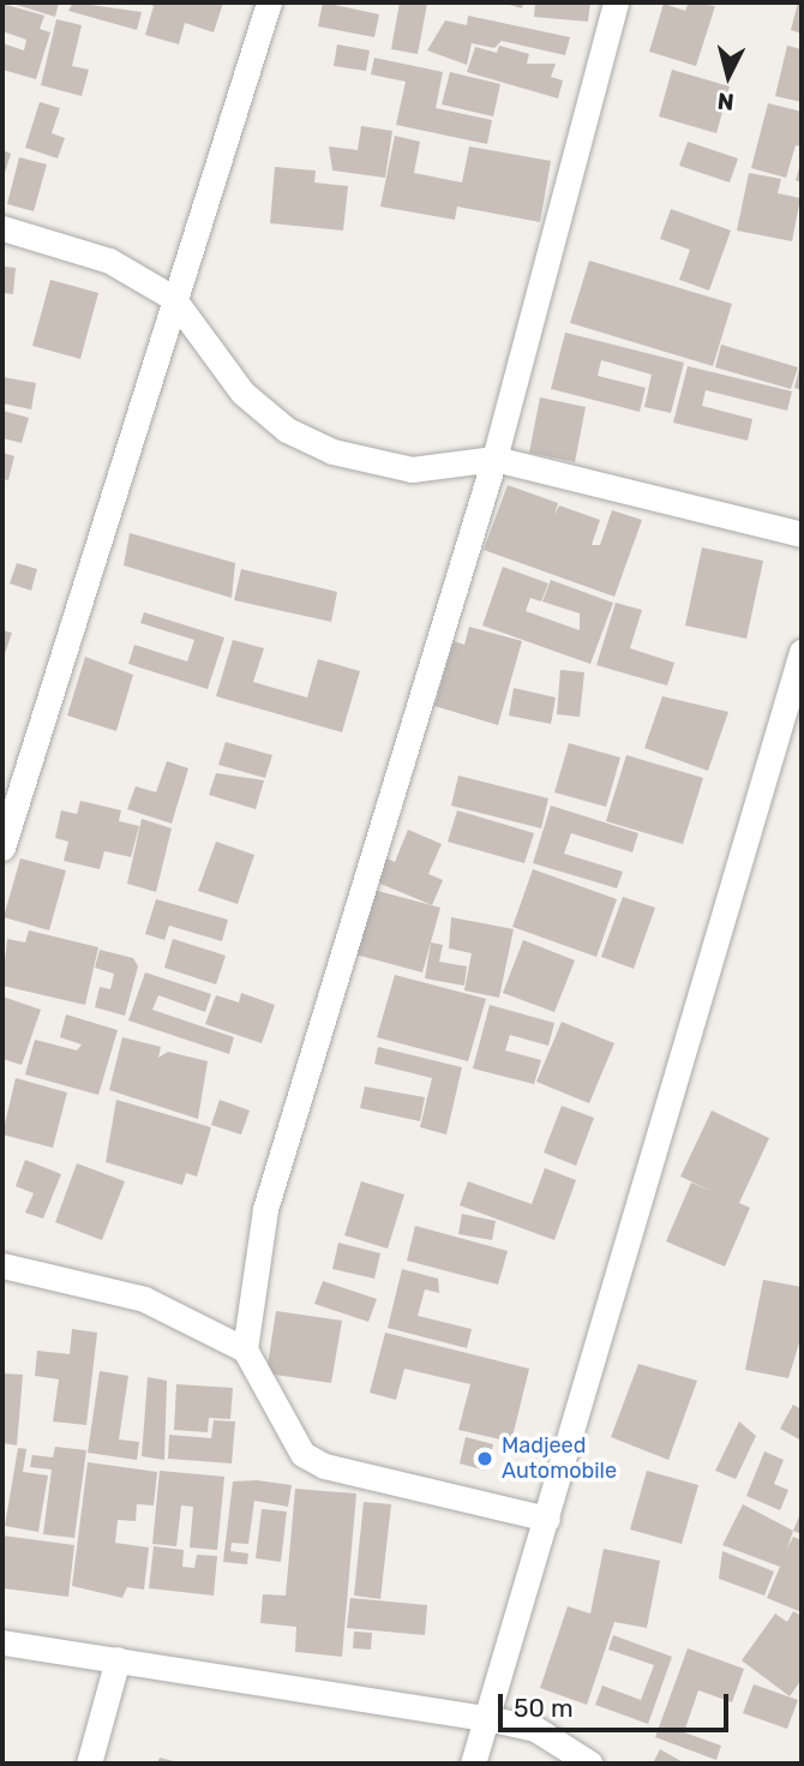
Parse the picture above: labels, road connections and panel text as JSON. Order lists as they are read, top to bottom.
{
  "places": ["Madjeed Automobile"],
  "scale_bar": "50 m",
  "north": "bottom"
}
